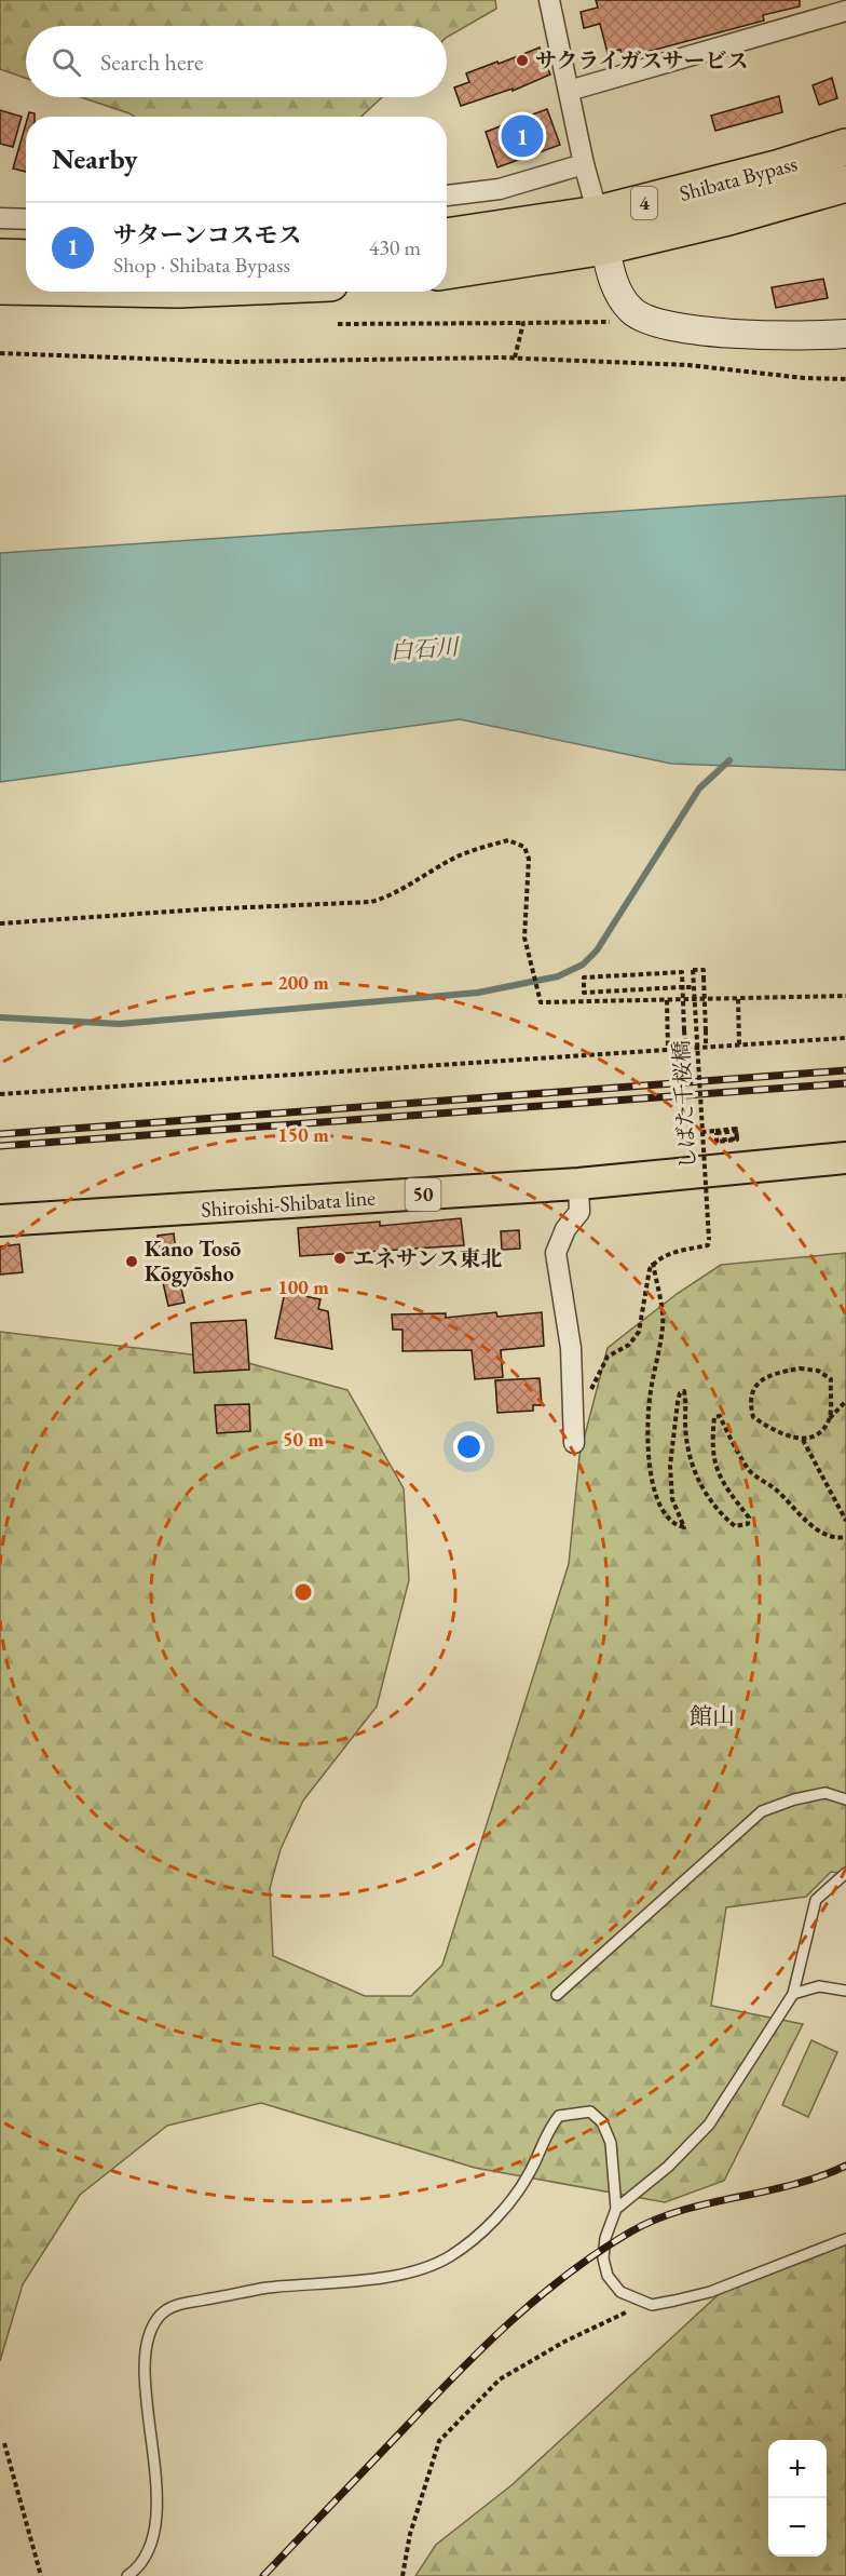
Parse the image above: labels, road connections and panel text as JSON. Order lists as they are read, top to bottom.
{
  "streets": {
    "highway": ["Shibata Bypass", "4"],
    "main road": ["50", "Shiroishi-Shibata line"],
    "path": ["しばた千桜橋"]
  },
  "districts": ["館山"],
  "water": ["白石川"],
  "places": ["サクライガスサービス", "エネサンス東北", "Kano Tosō Kōgyōsho"],
  "page": {
    "search": "Search here",
    "pins": "1",
    "heading": "Nearby",
    "list": [
      {
        "mark": "1",
        "name": "サターンコスモス",
        "note": "Shop · Shibata Bypass",
        "value": "430 m"
      }
    ],
    "map_buttons": ["+", "−"]
  },
  "rings": [
    "200 m",
    "150 m",
    "100 m",
    "50 m"
  ]
}
